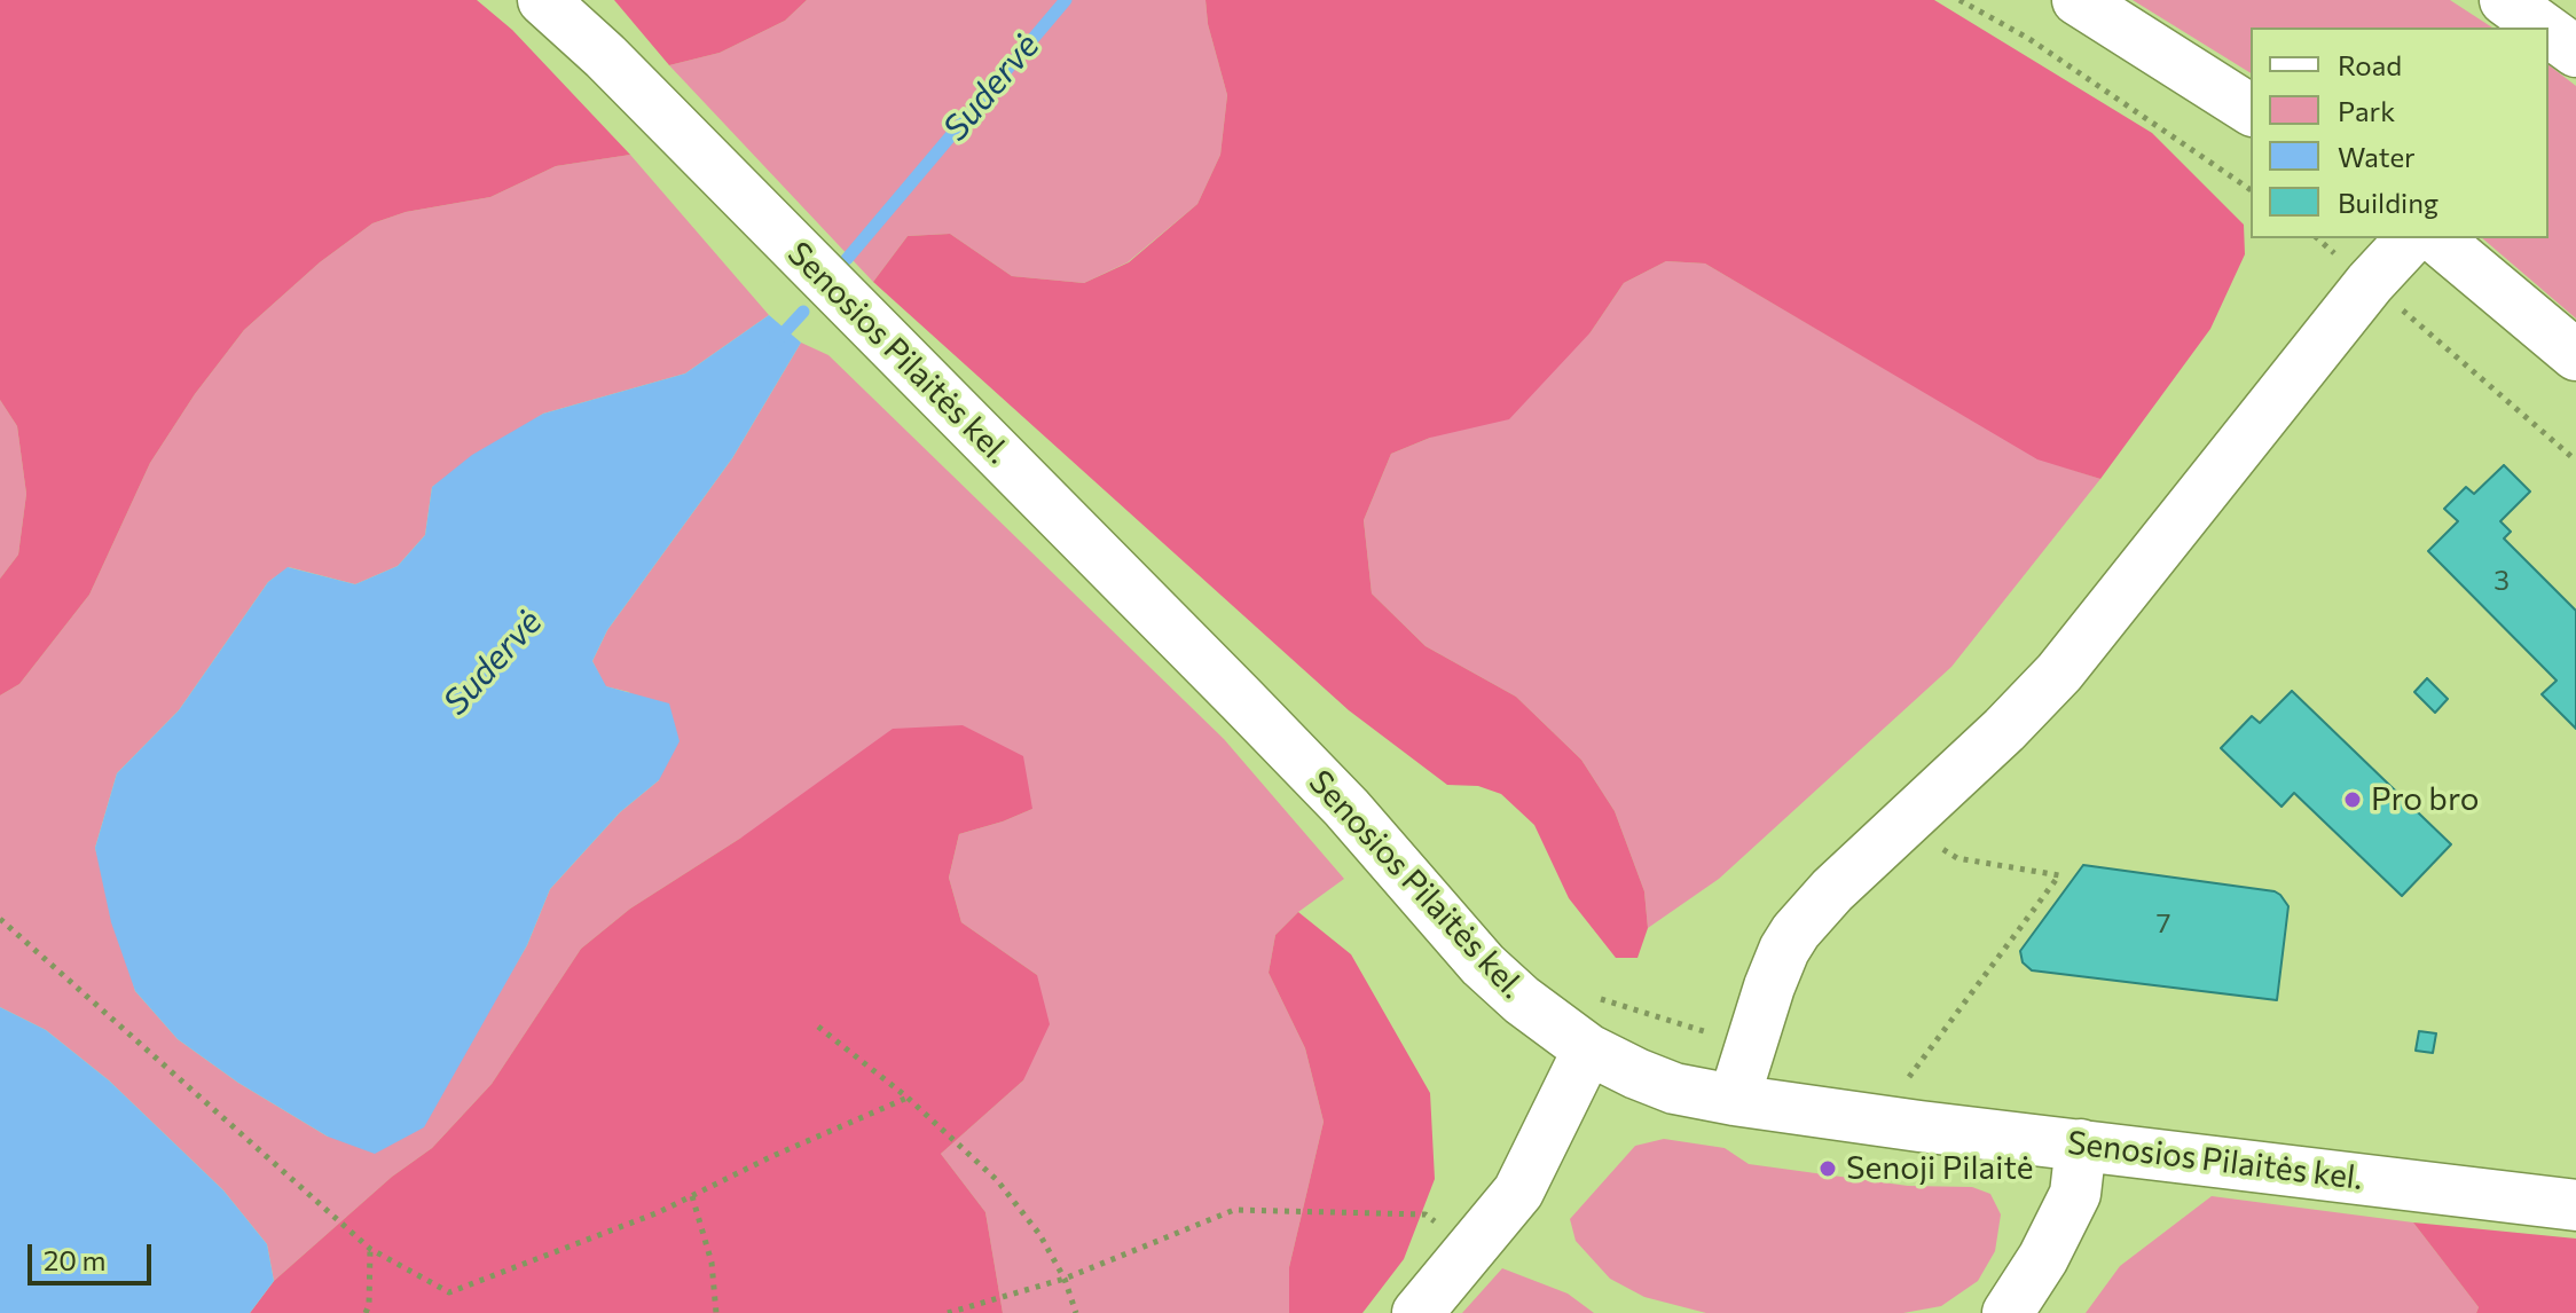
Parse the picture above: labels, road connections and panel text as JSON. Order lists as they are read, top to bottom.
{
  "streets": {
    "street": ["Senosios Pilaitės kel."]
  },
  "water": ["Sudervė"],
  "places": ["Pro bro", "Senoji Pilaitė"],
  "house_numbers": ["3", "7"],
  "legend": [
    "Road",
    "Park",
    "Water",
    "Building"
  ],
  "scale_bar": "20 m"
}
